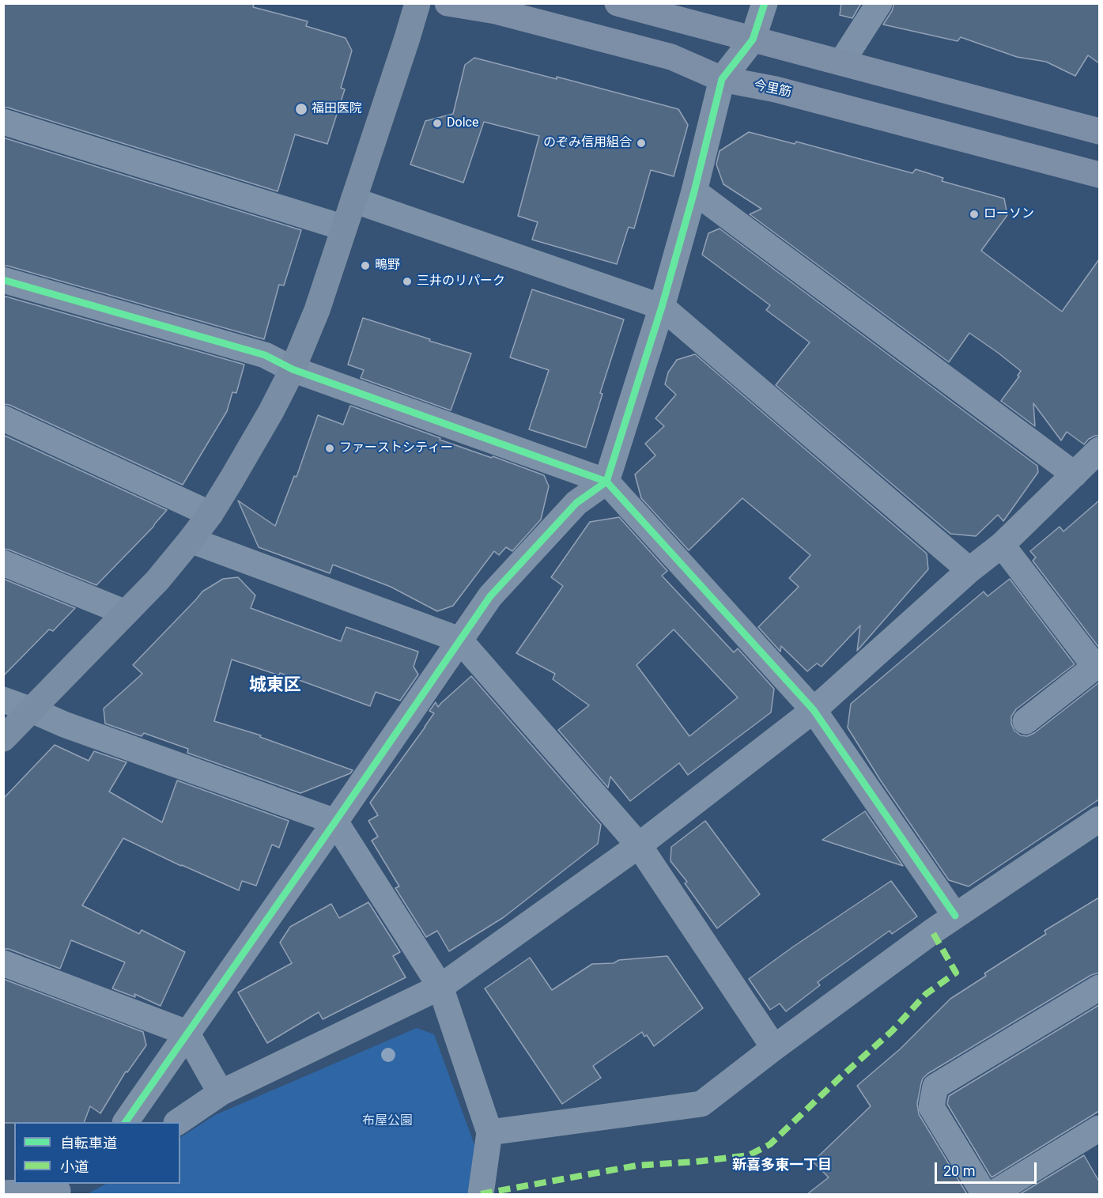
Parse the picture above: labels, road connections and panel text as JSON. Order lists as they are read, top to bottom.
{
  "streets": {
    "main road": ["今里筋"]
  },
  "districts": ["城東区", "新喜多東一丁目"],
  "parks": ["布屋公園"],
  "places": [
    "福田医院",
    "Dolce",
    "のぞみ信用組合",
    "ローソン",
    "鴫野",
    "三井のリパーク",
    "ファーストシティー"
  ],
  "legend": ["自転車道", "小道"],
  "scale_bar": "20 m"
}
